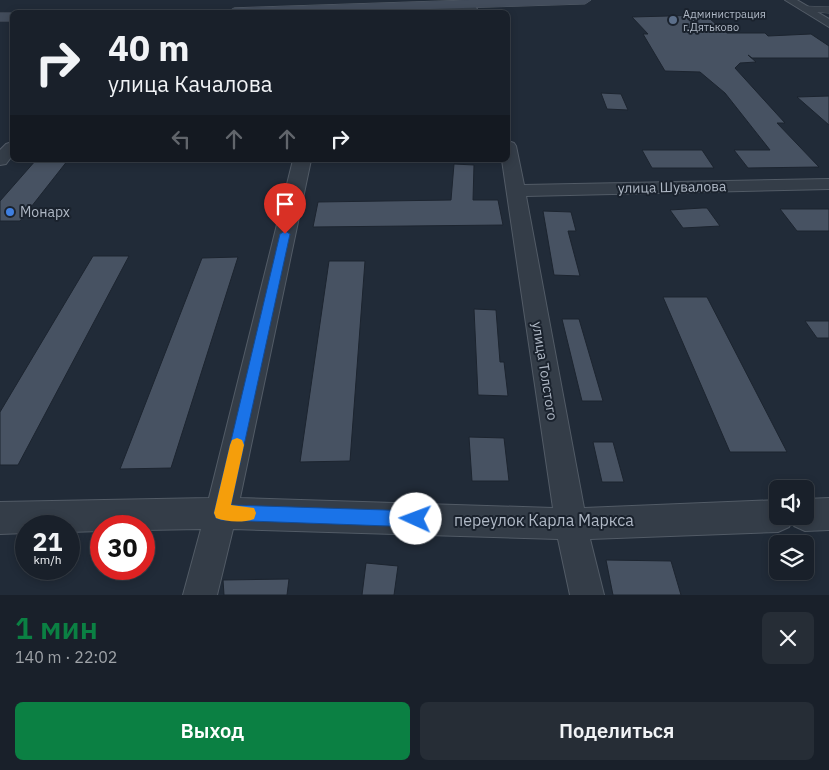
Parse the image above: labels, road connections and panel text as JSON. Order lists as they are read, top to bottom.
{
  "streets": {
    "street": ["улица Шувалова", "улица Толстого", "переулок Карла Маркса"]
  },
  "crossings": [
    ["улица Шувалова", "улица Толстого"],
    ["улица Толстого", "переулок Карла Маркса"]
  ],
  "places": ["Администрация г.Дятьково", "Монарх"],
  "page": {
    "turn": ["40 m", "улица Качалова"],
    "speed": "21 km/h",
    "limit": "30",
    "heading": ["1 мин", "140 m · 22:02"],
    "buttons": ["Выход", "Поделиться"]
  }
}
